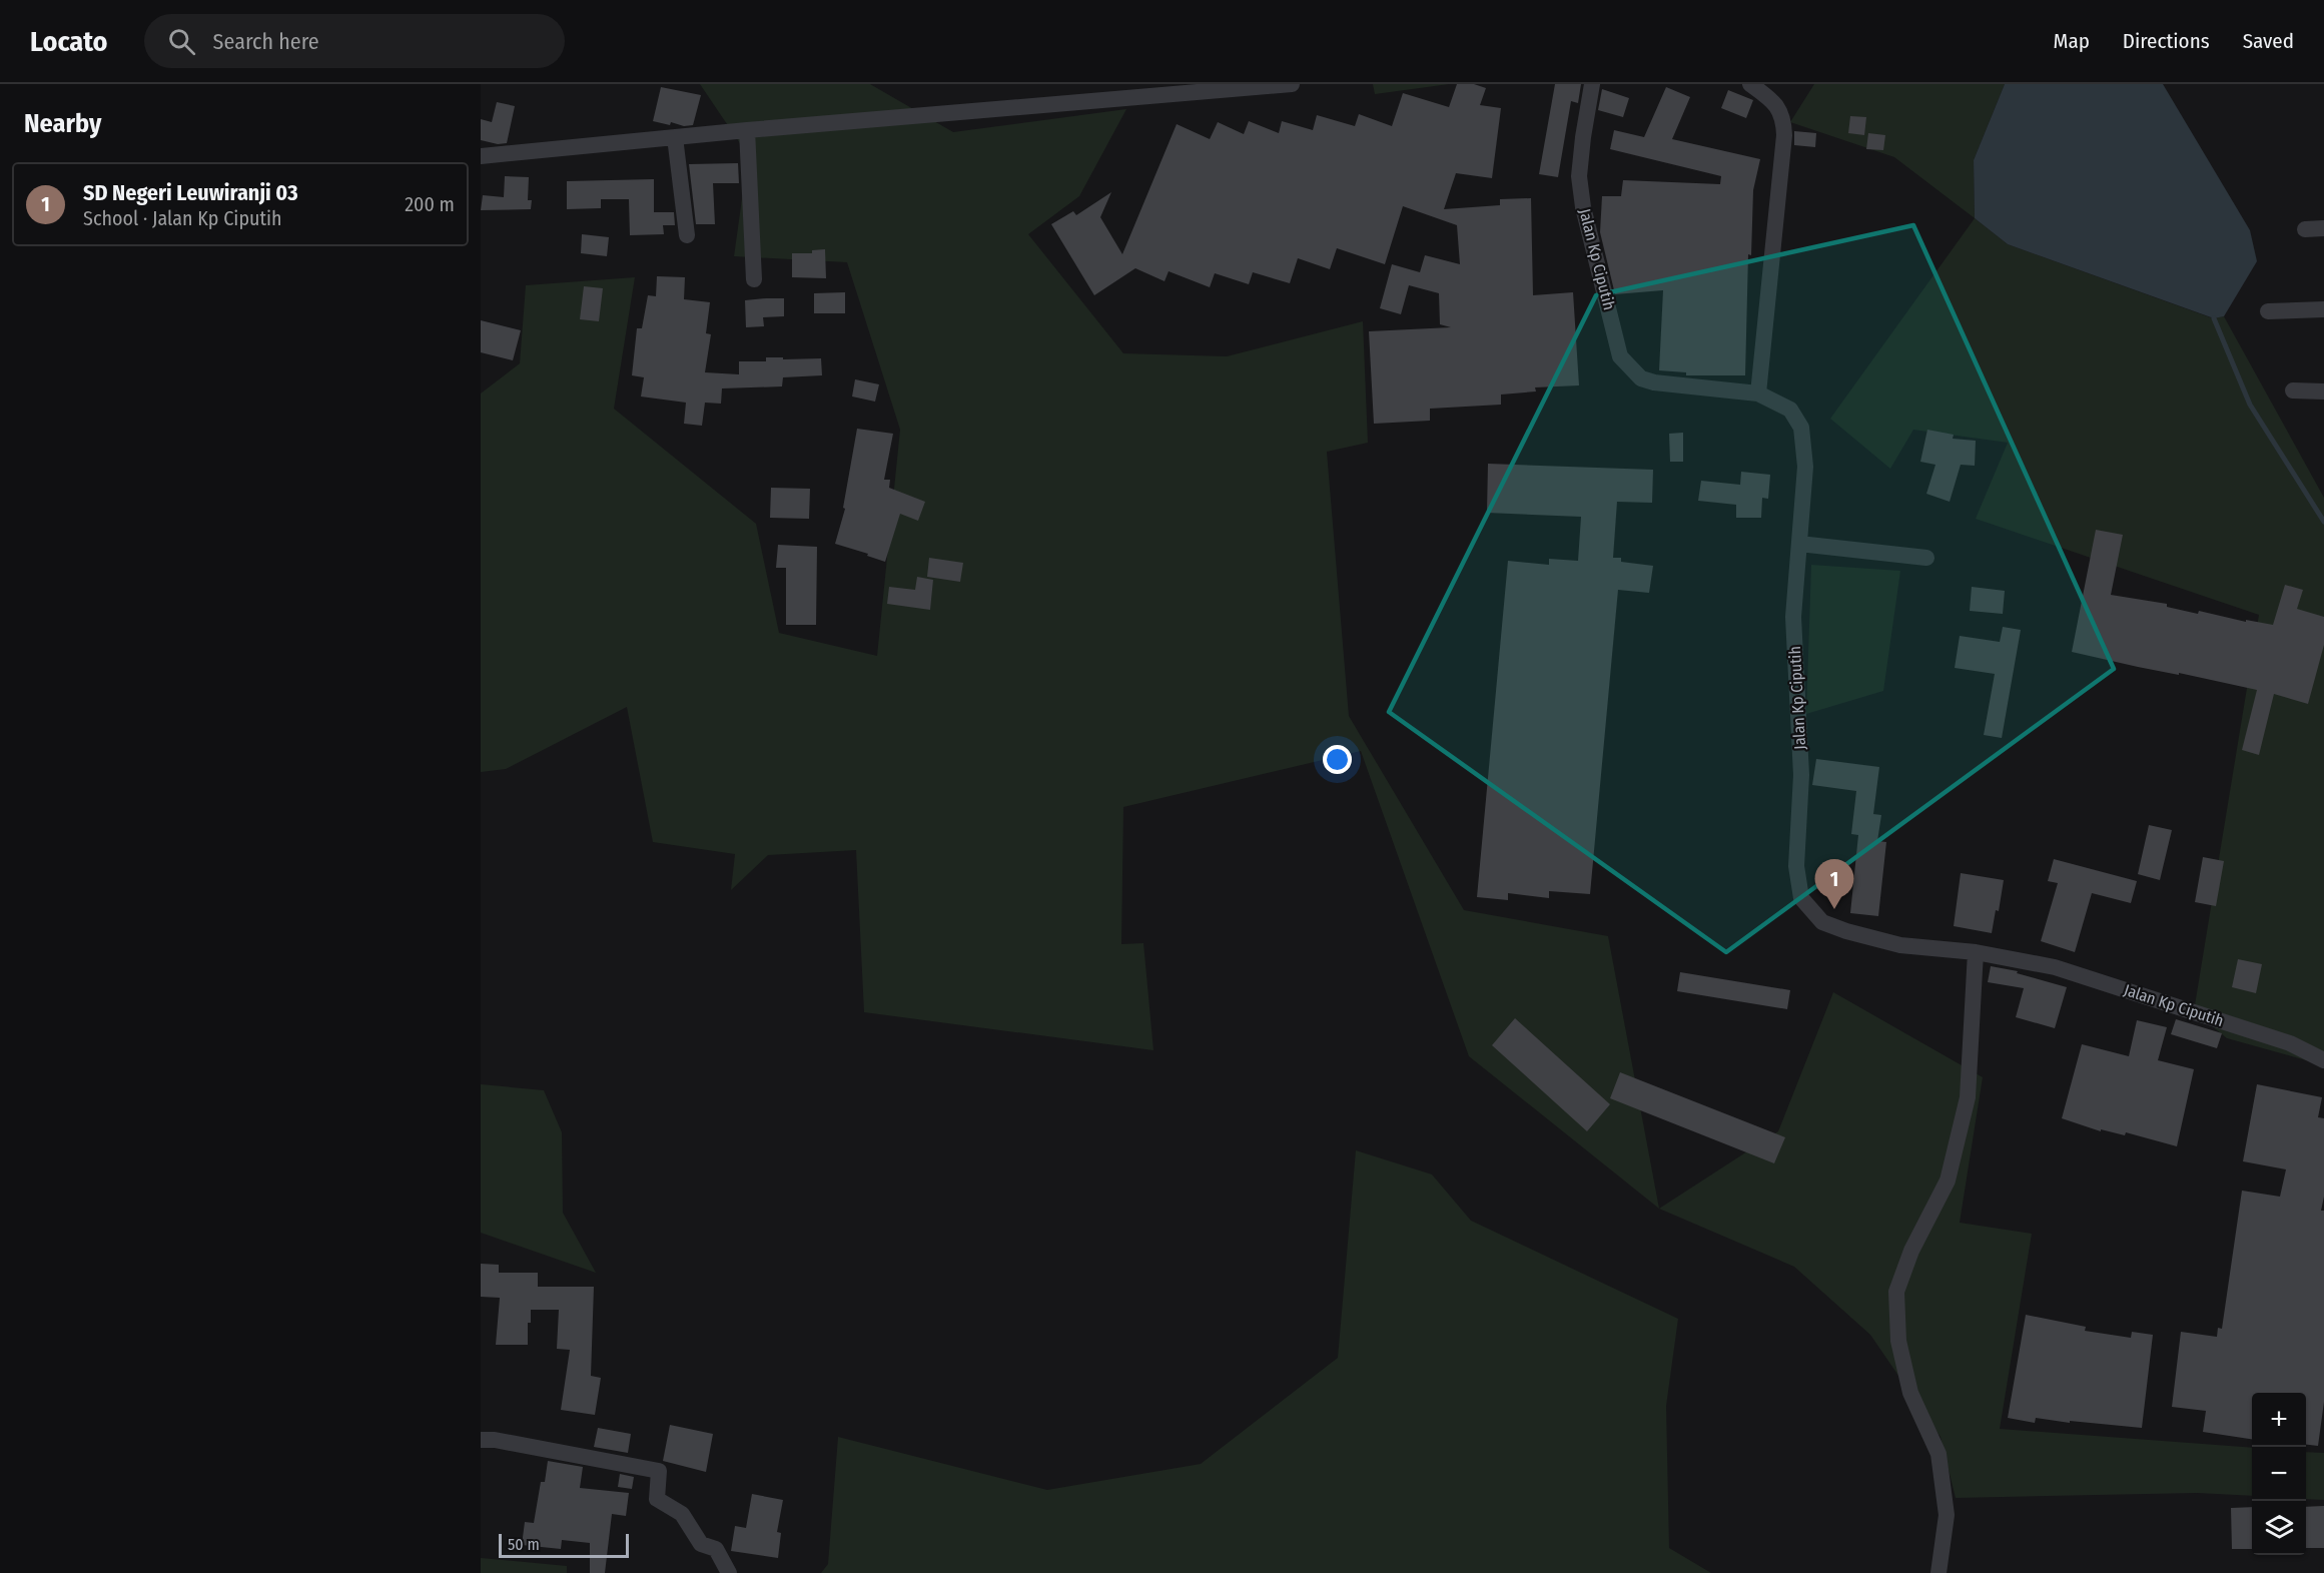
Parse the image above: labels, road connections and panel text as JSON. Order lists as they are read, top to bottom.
{
  "streets": {
    "street": ["Jalan Kp Ciputih"]
  },
  "scale_bar": "50 m",
  "page": {
    "header": "Locato",
    "search": "Search here",
    "nav": ["Map", "Directions", "Saved"],
    "heading": "Nearby",
    "list": [
      {
        "mark": "1",
        "name": "SD Negeri Leuwiranji 03",
        "note": "School · Jalan Kp Ciputih",
        "value": "200 m"
      }
    ],
    "pins": "1",
    "map_buttons": ["+", "−"],
    "scale": "50 m"
  }
}
